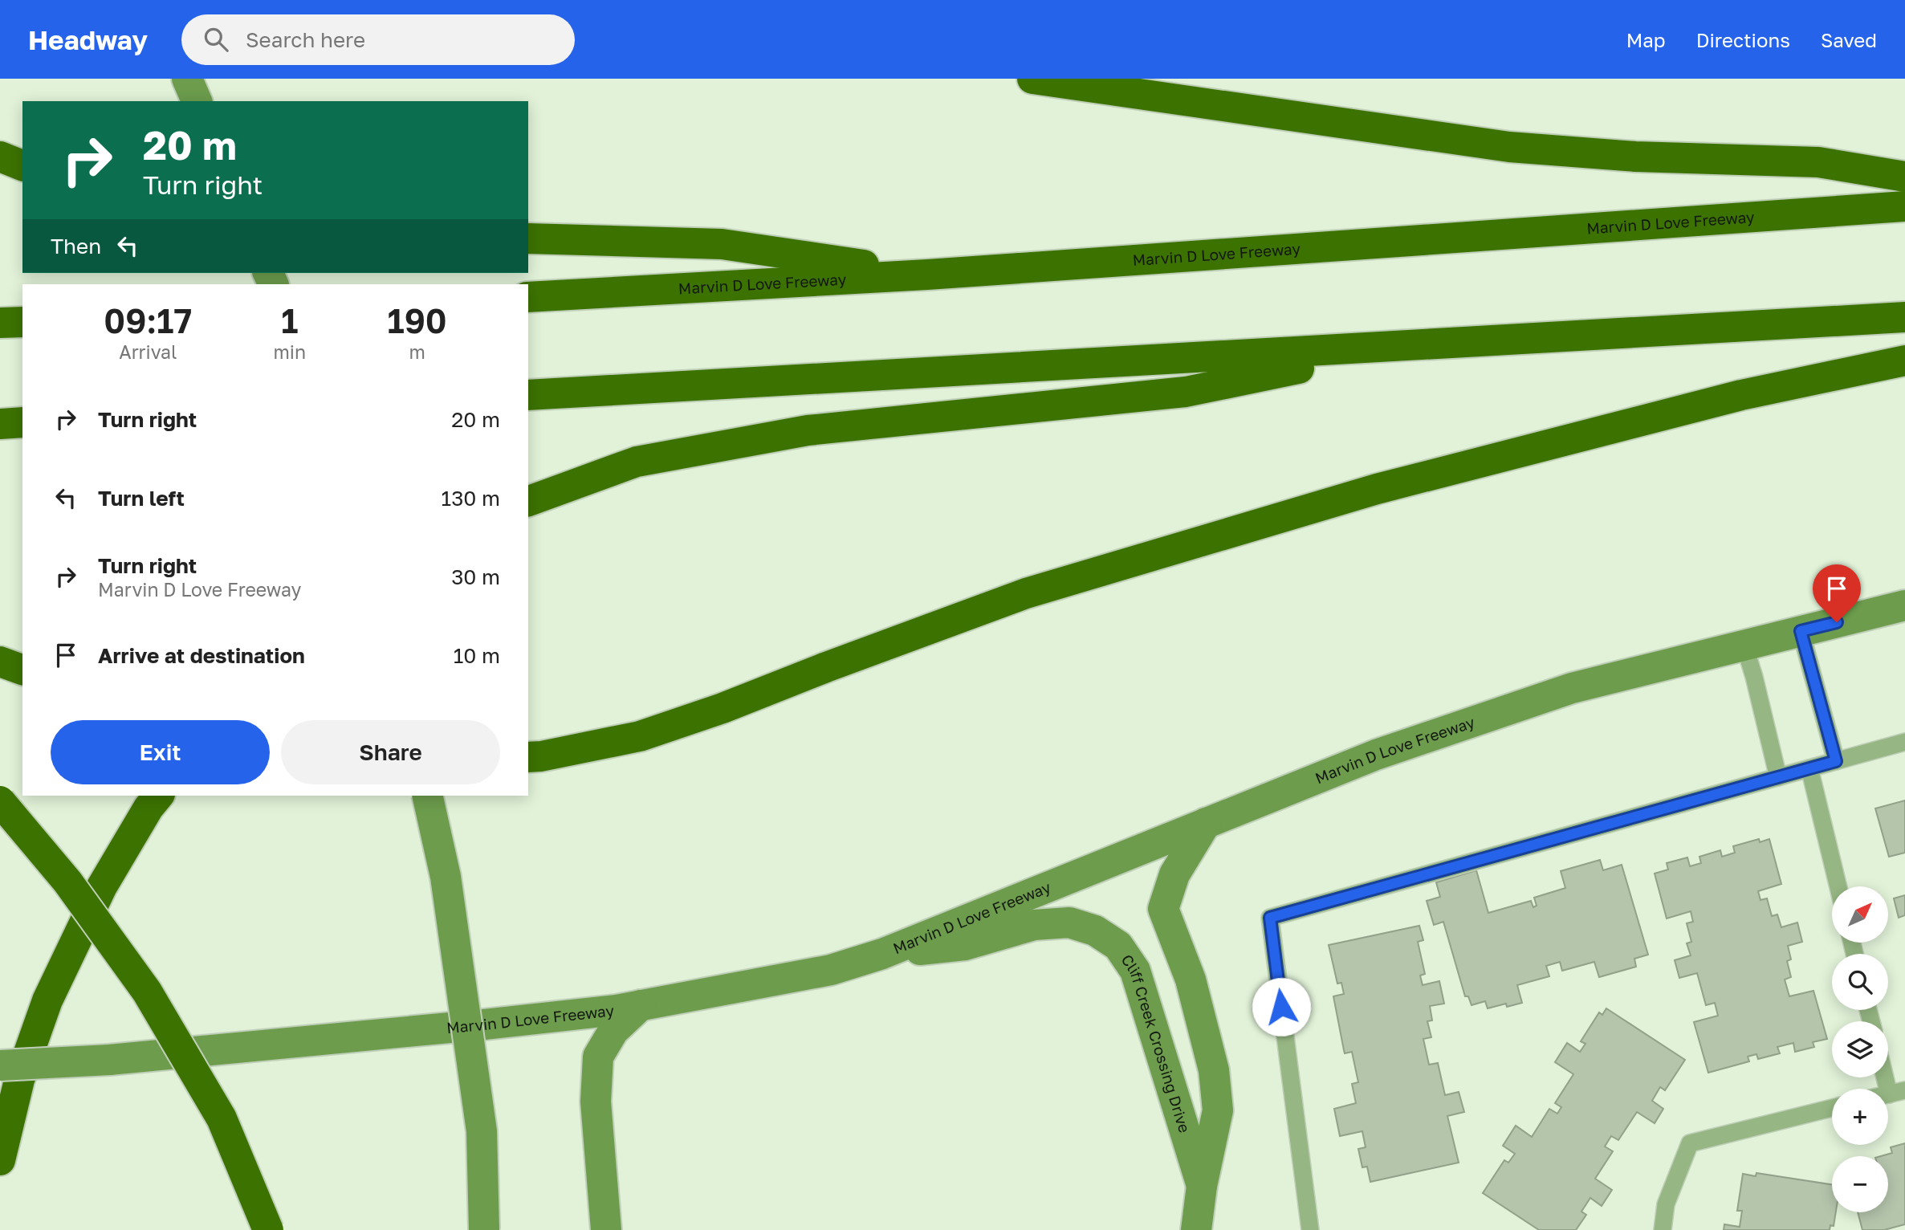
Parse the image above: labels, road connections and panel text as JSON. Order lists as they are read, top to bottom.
{
  "streets": {
    "highway": ["Marvin D Love Freeway"],
    "main road": ["Cliff Creek Crossing Drive"]
  },
  "crossings": [
    ["Marvin D Love Freeway", "Cliff Creek Crossing Drive"]
  ],
  "north": "top right",
  "page": {
    "header": "Headway",
    "search": "Search here",
    "nav": ["Map", "Directions", "Saved"],
    "turn": ["20 m", "Turn right"],
    "then": "Then",
    "eta": [
      "09:17",
      "Arrival",
      "1",
      "min",
      "190",
      "m"
    ],
    "list": [
      {
        "name": "Turn right",
        "value": "20 m"
      },
      {
        "name": "Turn left",
        "value": "130 m"
      },
      {
        "name": "Turn right",
        "note": "Marvin D Love Freeway",
        "value": "30 m"
      },
      {
        "name": "Arrive at destination",
        "value": "10 m"
      }
    ],
    "buttons": ["Exit", "Share"],
    "map_buttons": ["+", "−"]
  }
}
